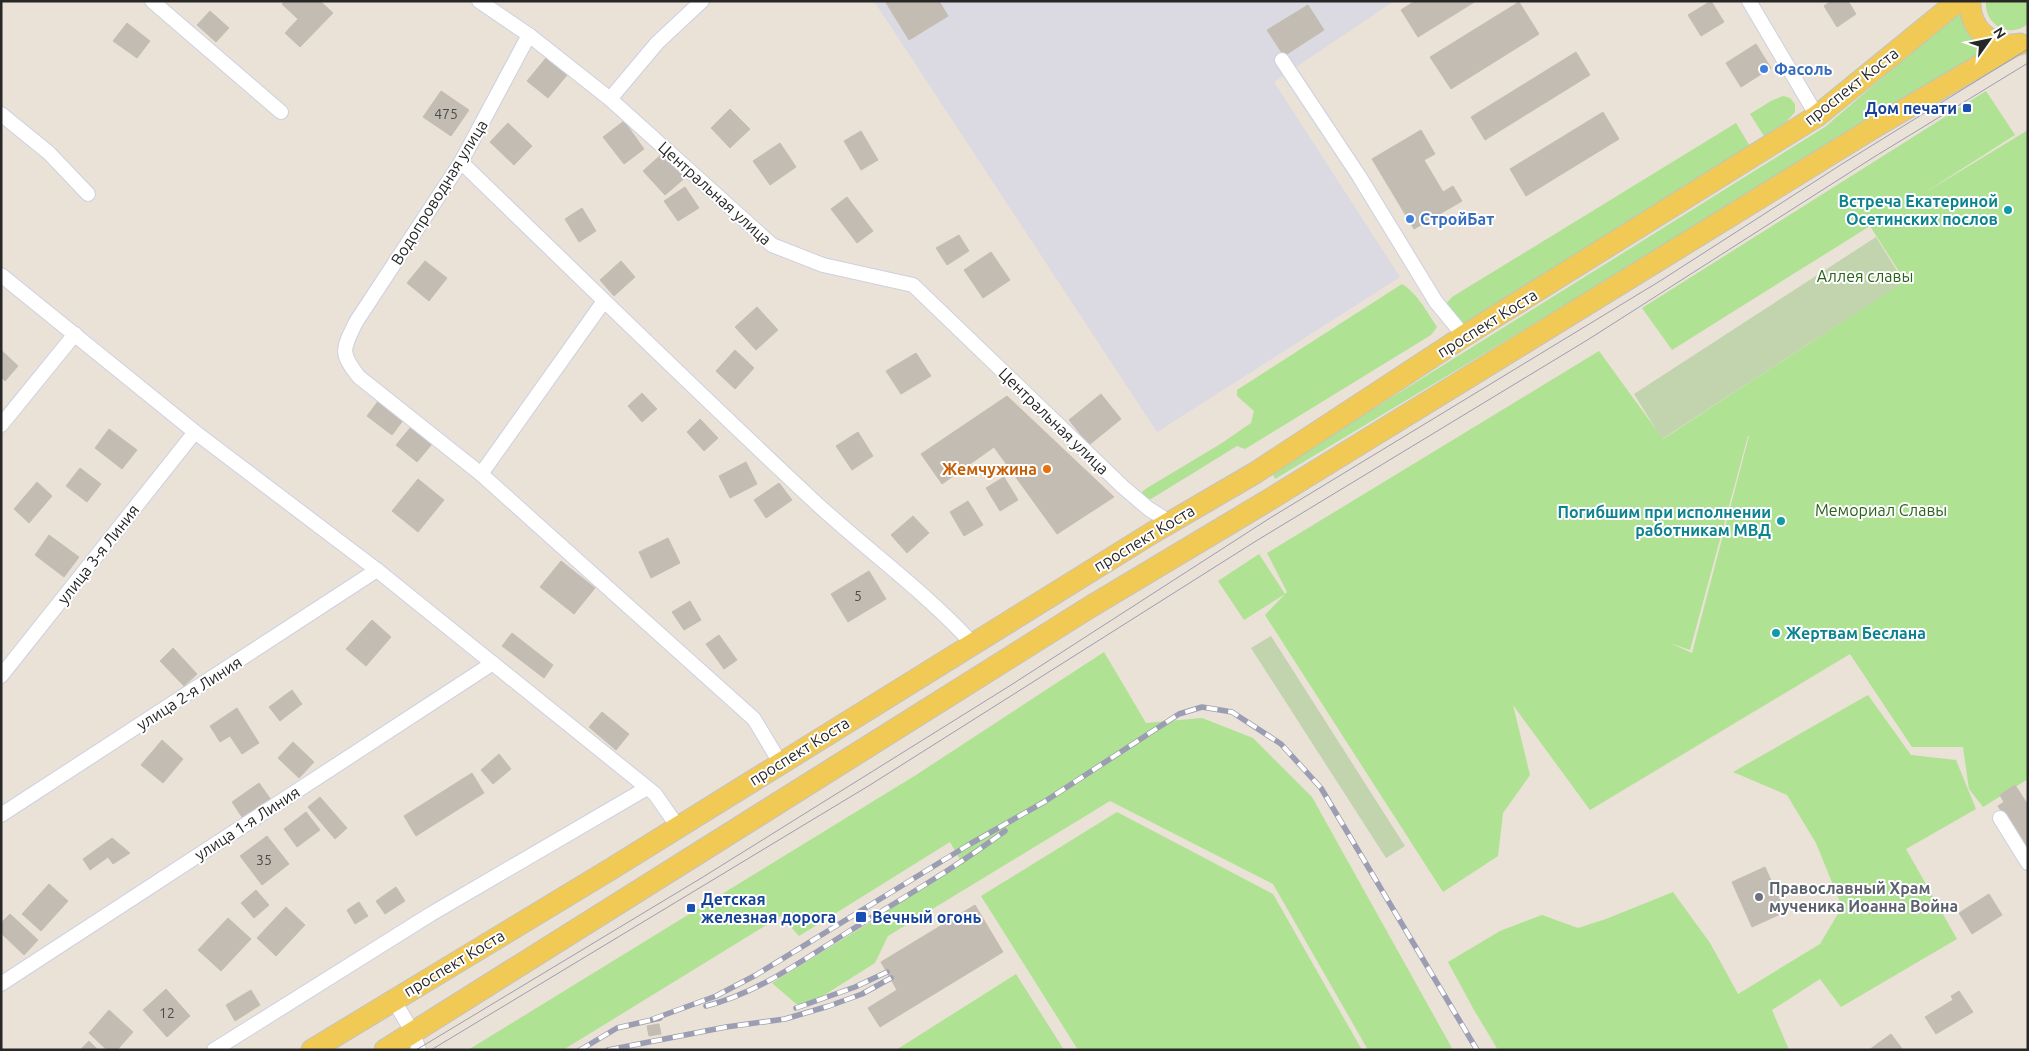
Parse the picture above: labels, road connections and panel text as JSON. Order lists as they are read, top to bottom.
{
  "streets": {
    "main road": ["проспект Коста"],
    "street": [
      "Водопроводная улица",
      "Центральная улица",
      "улица 3-я Линия",
      "улица 2-я Линия",
      "улица 1-я Линия"
    ]
  },
  "crossings": [
    ["проспект Коста", "Центральная улица"],
    ["Водопроводная улица", "Центральная улица"]
  ],
  "parks": ["Аллея славы", "Мемориал Славы"],
  "places": {
    "other": [
      "Фасоль",
      "Встреча Екатериной Осетинских послов",
      "СтройБат",
      "Жемчужина",
      "Погибшим при исполнении работникам МВД",
      "Жертвам Беслана",
      "Православный Храм мученика Иоанна Война"
    ],
    "transit": ["Дом печати", "Детская железная дорога", "Вечный огонь"]
  },
  "house_numbers": [
    "475",
    "5",
    "35",
    "12"
  ],
  "north": "top right"
}
